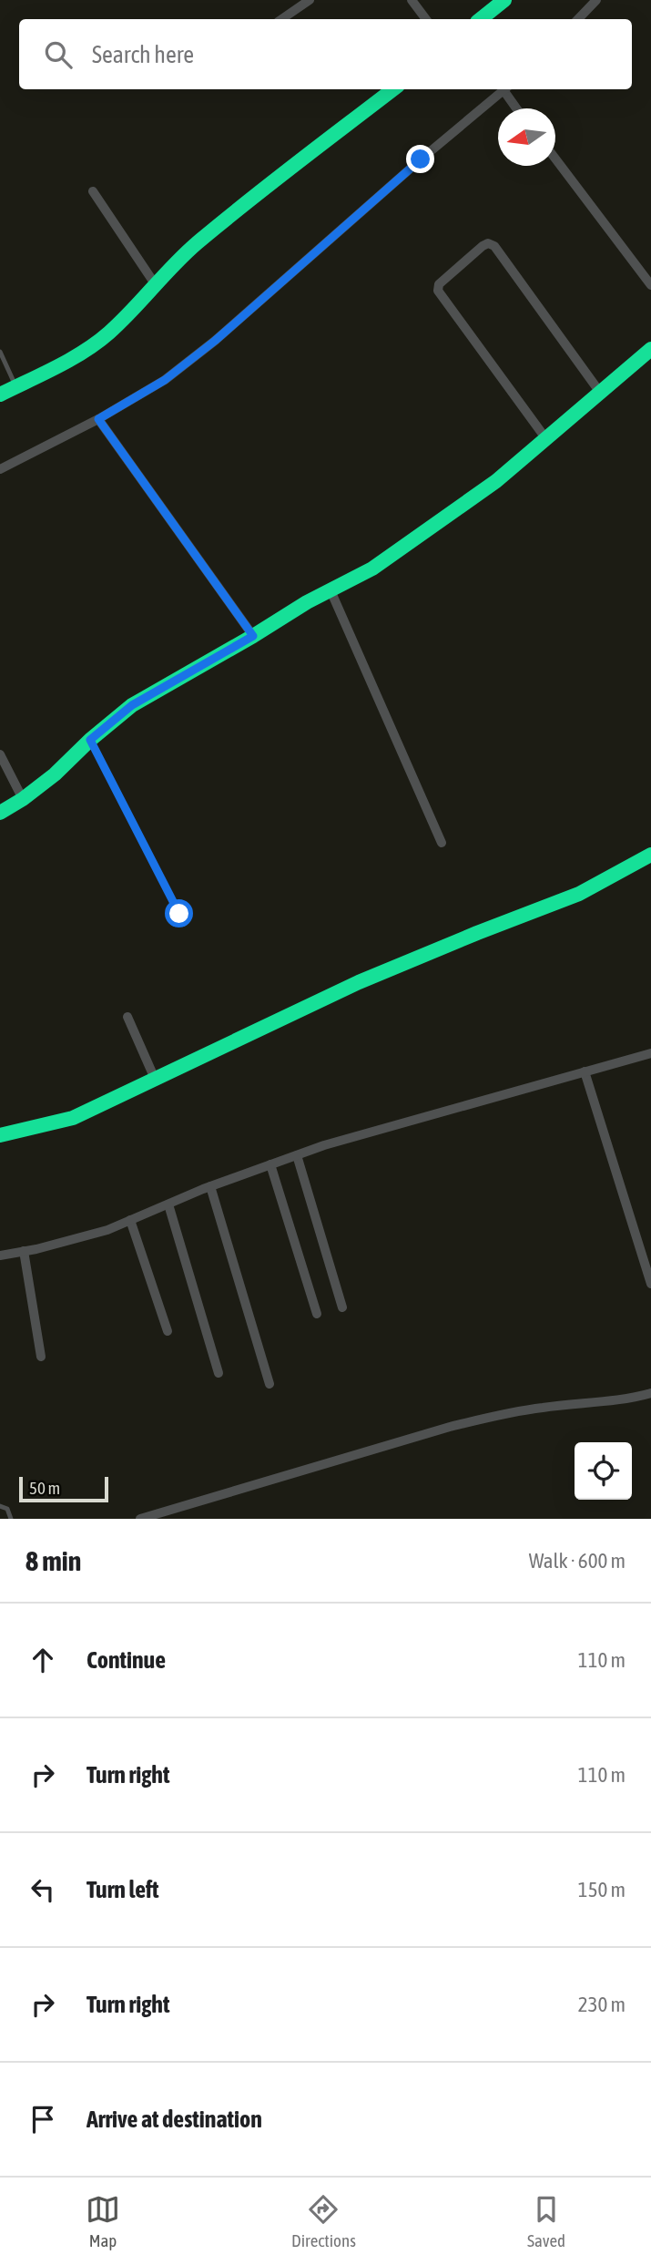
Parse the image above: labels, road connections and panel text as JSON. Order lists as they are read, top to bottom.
{
  "scale_bar": "50 m",
  "north": "left",
  "page": {
    "search": "Search here",
    "scale": "50 m",
    "heading": ["8 min", "Walk · 600 m"],
    "list": [
      ["Continue", "110 m"],
      ["Turn right", "110 m"],
      ["Turn left", "150 m"],
      ["Turn right", "230 m"],
      "Arrive at destination"
    ],
    "nav": ["Map", "Directions", "Saved"]
  }
}
